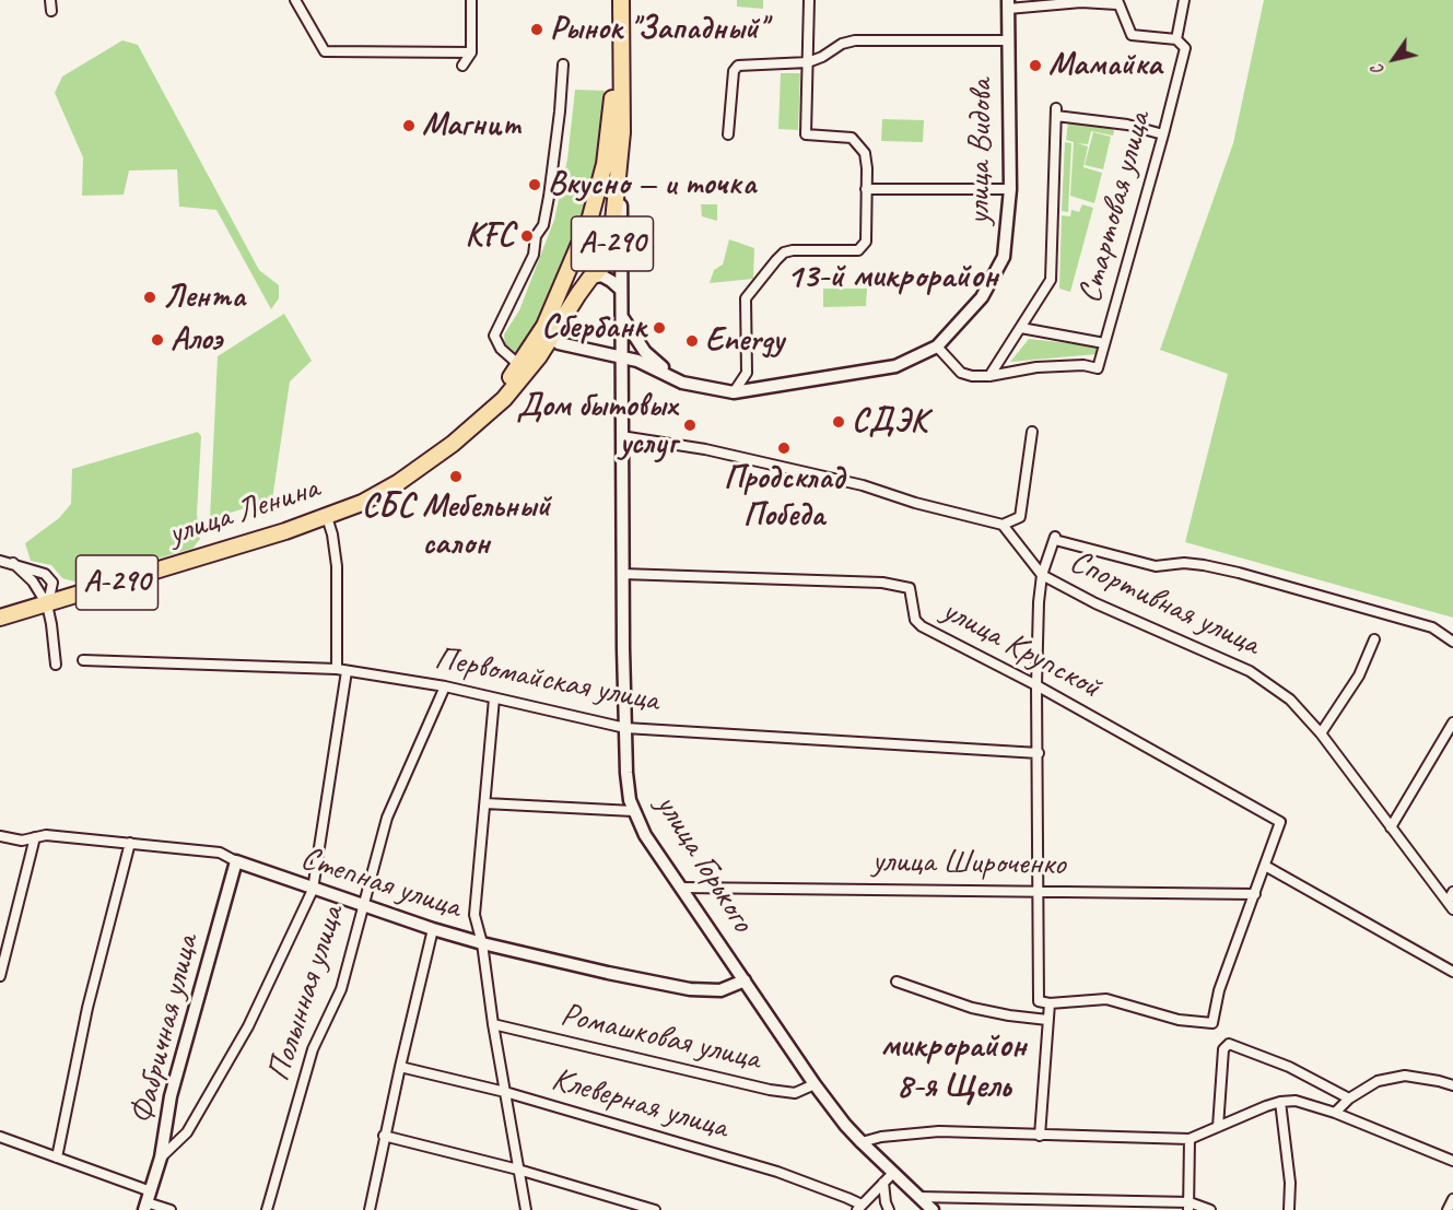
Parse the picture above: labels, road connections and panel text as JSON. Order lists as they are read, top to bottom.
{
  "streets": {
    "highway": ["А-290", "улица Ленина"],
    "street": [
      "улица Видова",
      "Стартовая улица",
      "Спортивная улица",
      "улица Крупской",
      "Первомайская улица",
      "улица Горького",
      "улица Широченко",
      "Степная улица",
      "Полынная улица",
      "Фабричная улица",
      "Ромашковая улица",
      "Клеверная улица"
    ]
  },
  "crossings": [
    ["улица Видова", "улица Горького"],
    ["А-290", "улица Ленина"],
    ["улица Крупской", "улица Горького"],
    ["Первомайская улица", "улица Горького"],
    ["Первомайская улица", "Полынная улица"],
    ["улица Горького", "улица Широченко"],
    ["улица Горького", "Степная улица"],
    ["улица Горького", "Ромашковая улица"],
    ["Степная улица", "Полынная улица"],
    ["Степная улица", "Фабричная улица"]
  ],
  "districts": ["13-й микрорайон", "микрорайон 8-я Щель"],
  "places": [
    "Рынок \"Западный\"",
    "Мамайка",
    "Магнит",
    "Вкусно — и точка",
    "KFC",
    "Лента",
    "Сбербанк",
    "Алоэ",
    "Energy",
    "СДЭК",
    "Дом бытовых услуг",
    "Продсклад Победа",
    "СБС Мебельный салон"
  ],
  "north": "bottom left"
}
